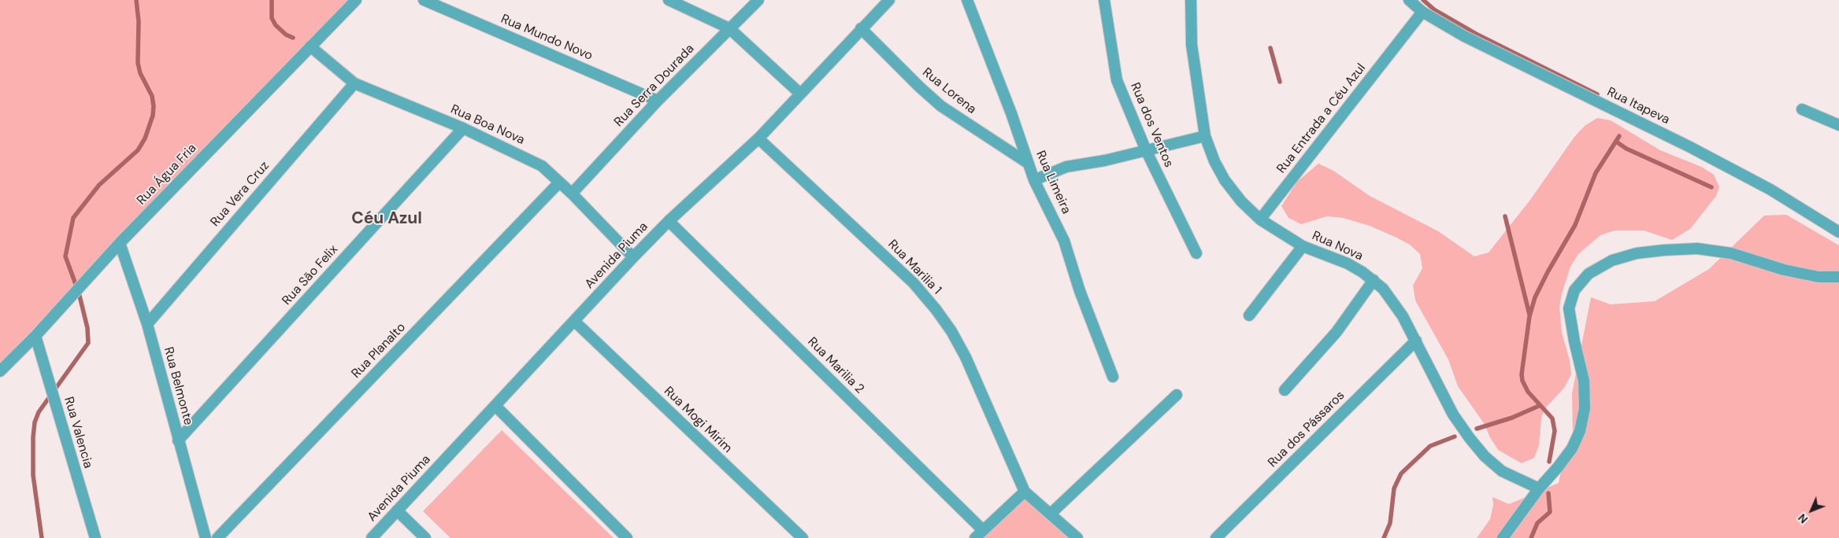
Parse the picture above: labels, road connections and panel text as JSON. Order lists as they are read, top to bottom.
{
  "streets": {
    "street": [
      "Rua Mundo Novo",
      "Rua Serra Dourada",
      "Rua Lorena",
      "Rua Itapeva",
      "Rua Entrada a Céu Azul",
      "Rua Boa Nova",
      "Rua dos Ventos",
      "Rua Água Fria",
      "Rua Limeira",
      "Rua Vera Cruz",
      "Rua Nova",
      "Avenida Piuma",
      "Rua Marilia 1",
      "Rua São Felix",
      "Rua Planalto",
      "Rua Marilia 2",
      "Rua Belmonte",
      "Rua Mogi Mirim",
      "Rua dos Pássaros",
      "Rua Valencia"
    ]
  },
  "crossings": [
    ["Rua Mundo Novo", "Rua Serra Dourada"],
    ["Rua Serra Dourada", "Rua Boa Nova"],
    ["Rua Lorena", "Rua Limeira"],
    ["Rua Lorena", "Avenida Piuma"],
    ["Rua Itapeva", "Rua Entrada a Céu Azul"],
    ["Rua Entrada a Céu Azul", "Rua Nova"],
    ["Rua Boa Nova", "Rua Água Fria"],
    ["Rua Boa Nova", "Rua Vera Cruz"],
    ["Rua Boa Nova", "Avenida Piuma"],
    ["Rua Boa Nova", "Rua São Felix"],
    ["Rua Boa Nova", "Rua Planalto"],
    ["Rua Água Fria", "Rua Belmonte"],
    ["Rua Água Fria", "Rua Valencia"],
    ["Rua Vera Cruz", "Rua Belmonte"],
    ["Rua Nova", "Rua dos Pássaros"],
    ["Avenida Piuma", "Rua Marilia 1"],
    ["Avenida Piuma", "Rua Marilia 2"],
    ["Avenida Piuma", "Rua Mogi Mirim"],
    ["Rua São Felix", "Rua Belmonte"]
  ],
  "districts": ["Céu Azul"],
  "north": "bottom left"
}
